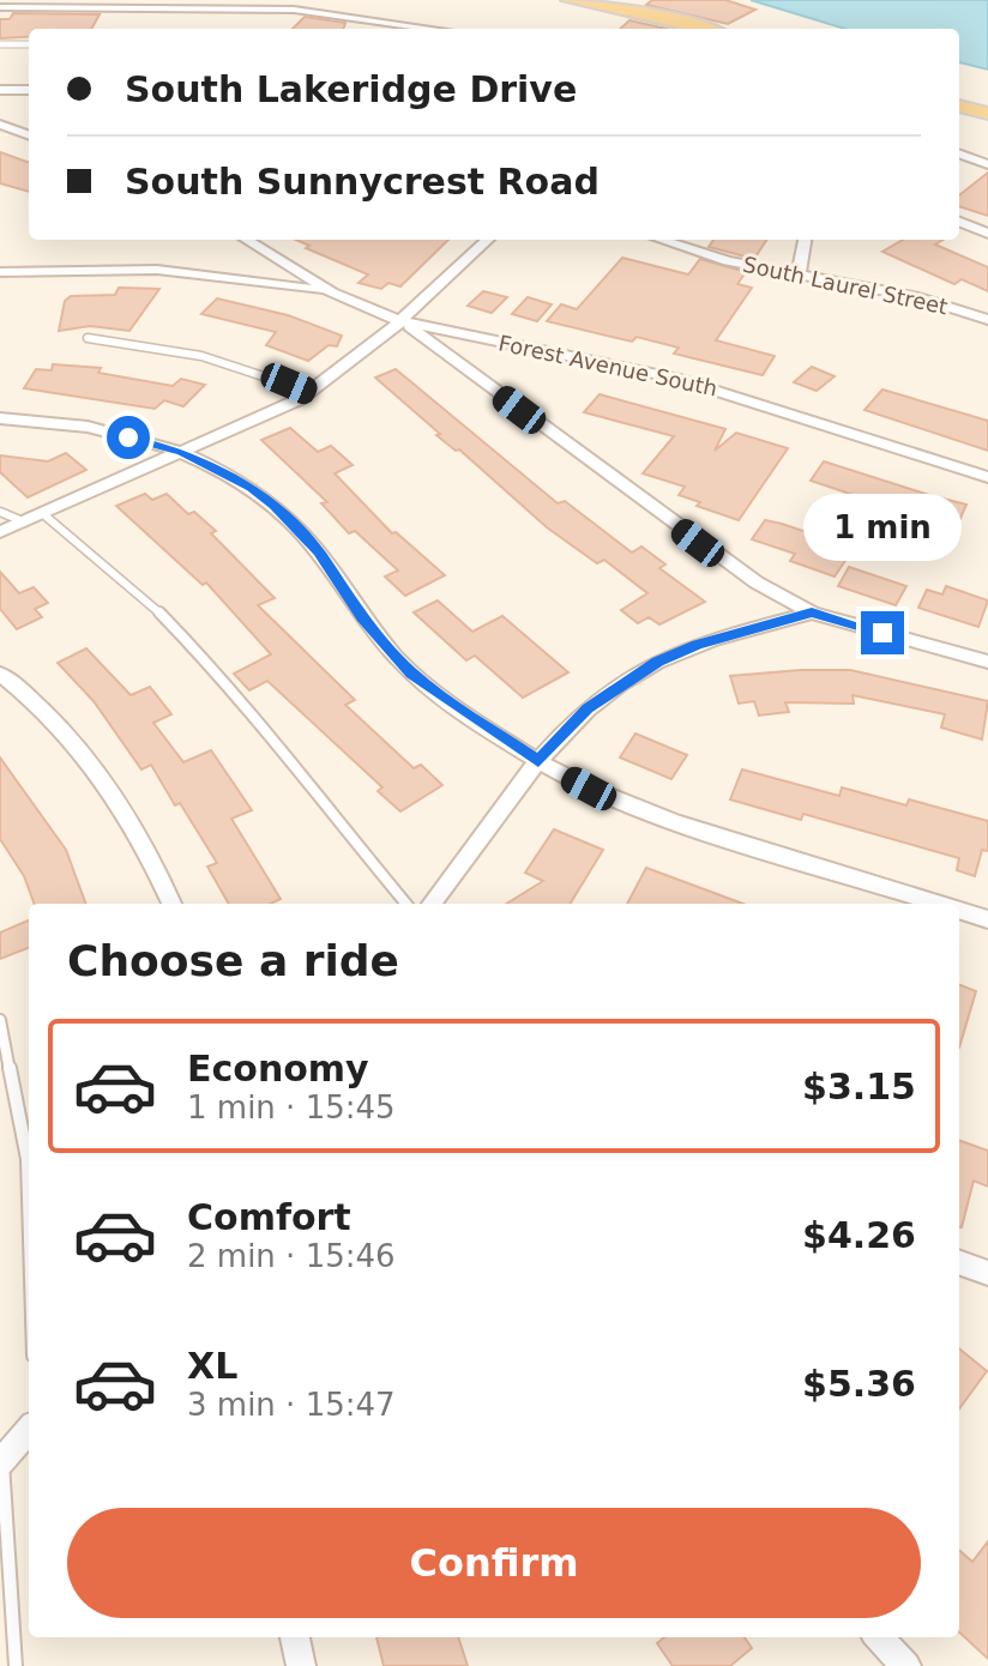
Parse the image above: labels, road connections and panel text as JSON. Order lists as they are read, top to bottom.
{
  "streets": {
    "street": ["South Laurel Street", "Forest Avenue South"]
  },
  "page": {
    "banner": ["South Lakeridge Drive", "South Sunnycrest Road"],
    "bubble": "1 min",
    "heading": "Choose a ride",
    "list": [
      {
        "name": "Economy",
        "note": "1 min · 15:45",
        "value": "$3.15"
      },
      {
        "name": "Comfort",
        "note": "2 min · 15:46",
        "value": "$4.26"
      },
      {
        "name": "XL",
        "note": "3 min · 15:47",
        "value": "$5.36"
      }
    ],
    "buttons": "Confirm"
  }
}
